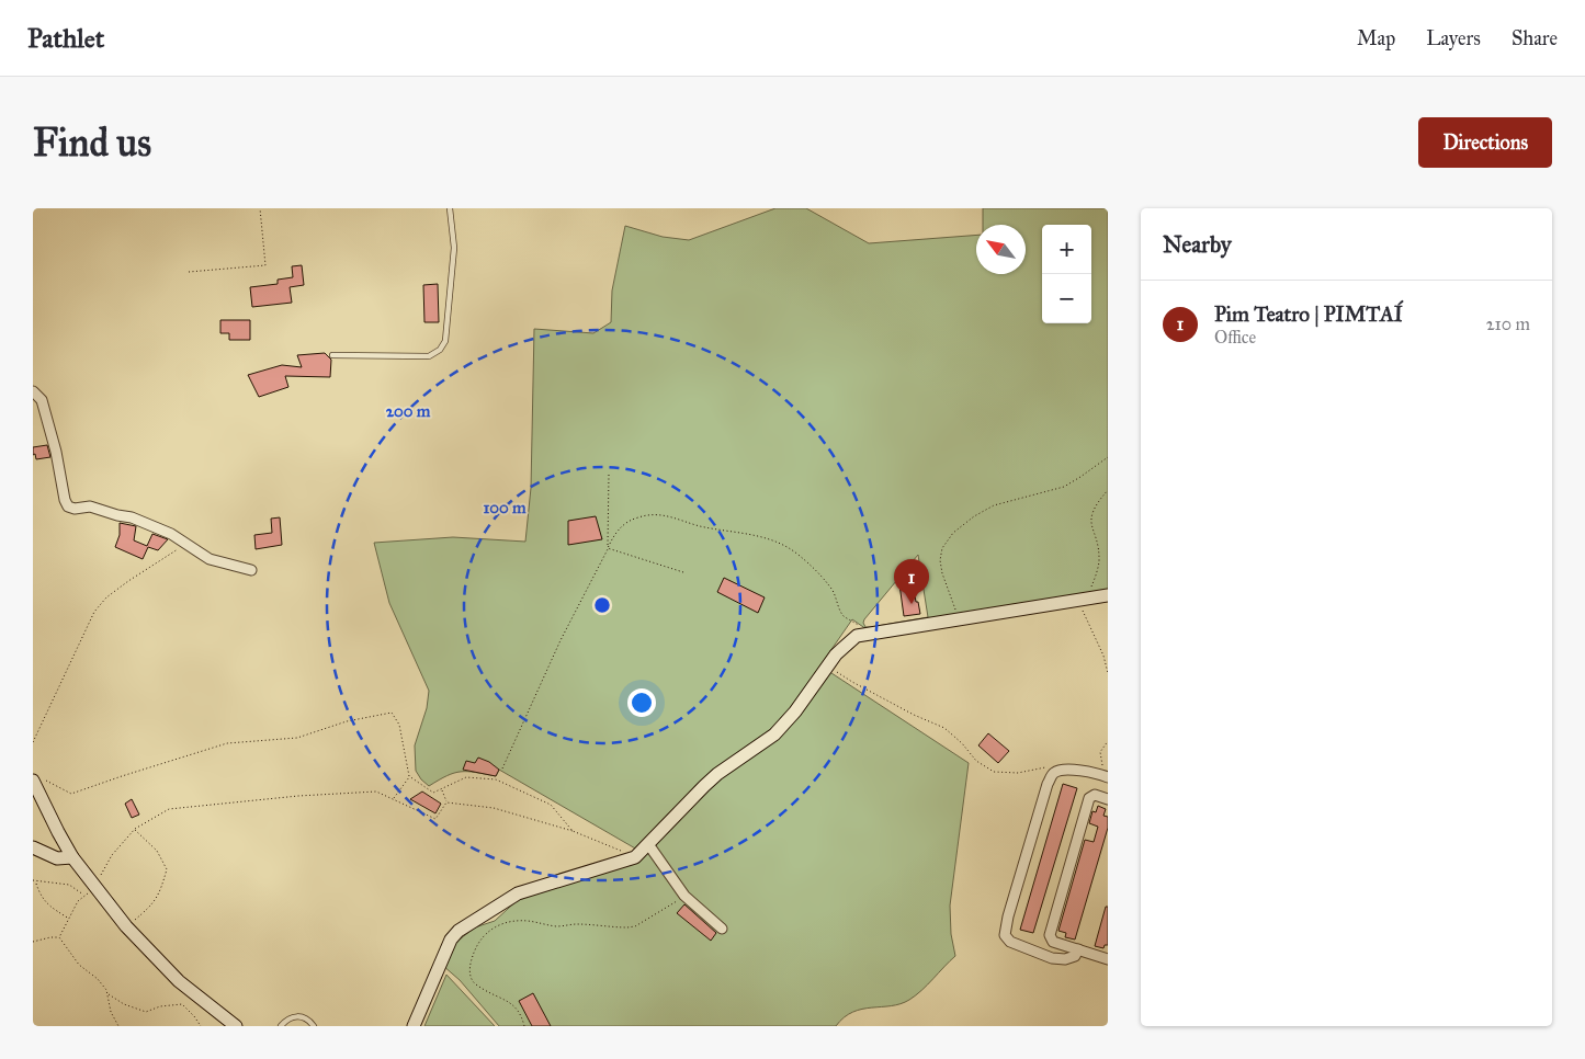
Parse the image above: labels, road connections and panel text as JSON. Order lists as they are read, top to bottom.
{
  "north": "top left",
  "page": {
    "header": "Pathlet",
    "nav": ["Map", "Layers", "Share"],
    "buttons": "Directions",
    "title": "Find us",
    "heading": "Nearby",
    "map_buttons": ["+", "−"],
    "list": [
      {
        "mark": "1",
        "name": "Pim Teatro | PIMTAÍ",
        "note": "Office",
        "value": "210 m"
      }
    ],
    "pins": "1"
  },
  "rings": ["200 m", "100 m"]
}
